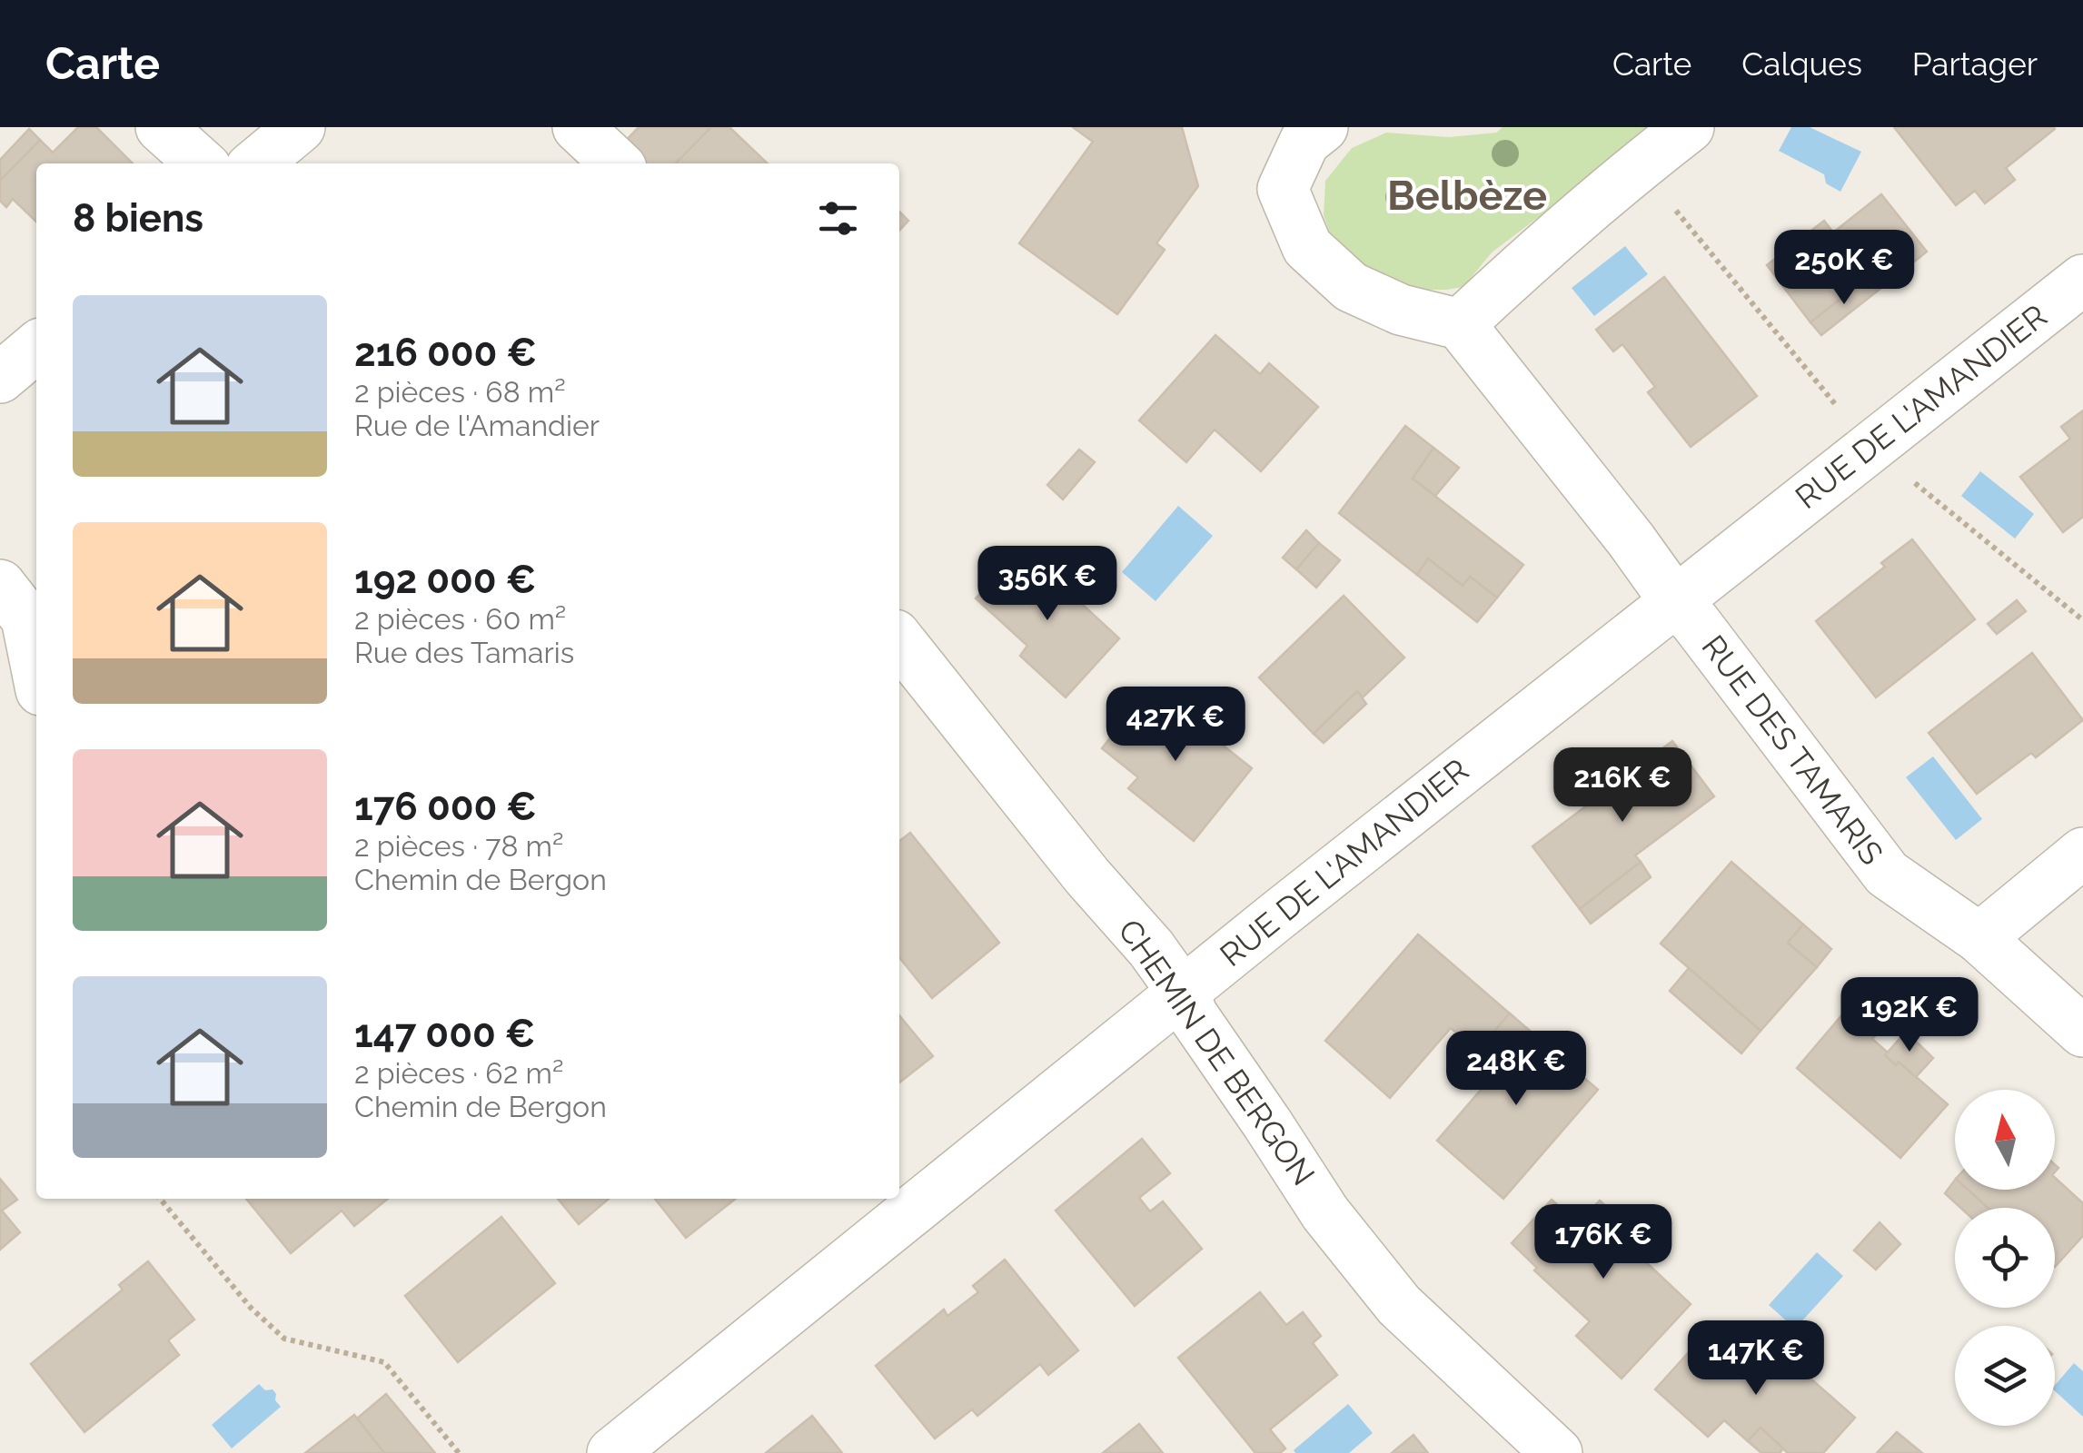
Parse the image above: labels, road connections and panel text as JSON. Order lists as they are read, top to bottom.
{
  "streets": {
    "street": ["RUE DE L'AMANDIER", "RUE DES TAMARIS", "CHEMIN DE BERGON"]
  },
  "crossings": [
    ["RUE DE L'AMANDIER", "RUE DES TAMARIS"],
    ["RUE DE L'AMANDIER", "CHEMIN DE BERGON"]
  ],
  "districts": ["Belbèze"],
  "north": "top",
  "page": {
    "header": "Carte",
    "nav": ["Carte", "Calques", "Partager"],
    "heading": "8 biens",
    "price": [
      "250K €",
      "356K €",
      "427K €",
      "216K €",
      "192K €",
      "248K €",
      "176K €",
      "147K €"
    ],
    "list": [
      {
        "name": "216 000 €",
        "note": "2 pièces · 68 m² · Rue de l'Amandier"
      },
      {
        "name": "192 000 €",
        "note": "2 pièces · 60 m² · Rue des Tamaris"
      },
      {
        "name": "176 000 €",
        "note": "2 pièces · 78 m² · Chemin de Bergon"
      },
      {
        "name": "147 000 €",
        "note": "2 pièces · 62 m² · Chemin de Bergon"
      }
    ]
  }
}
